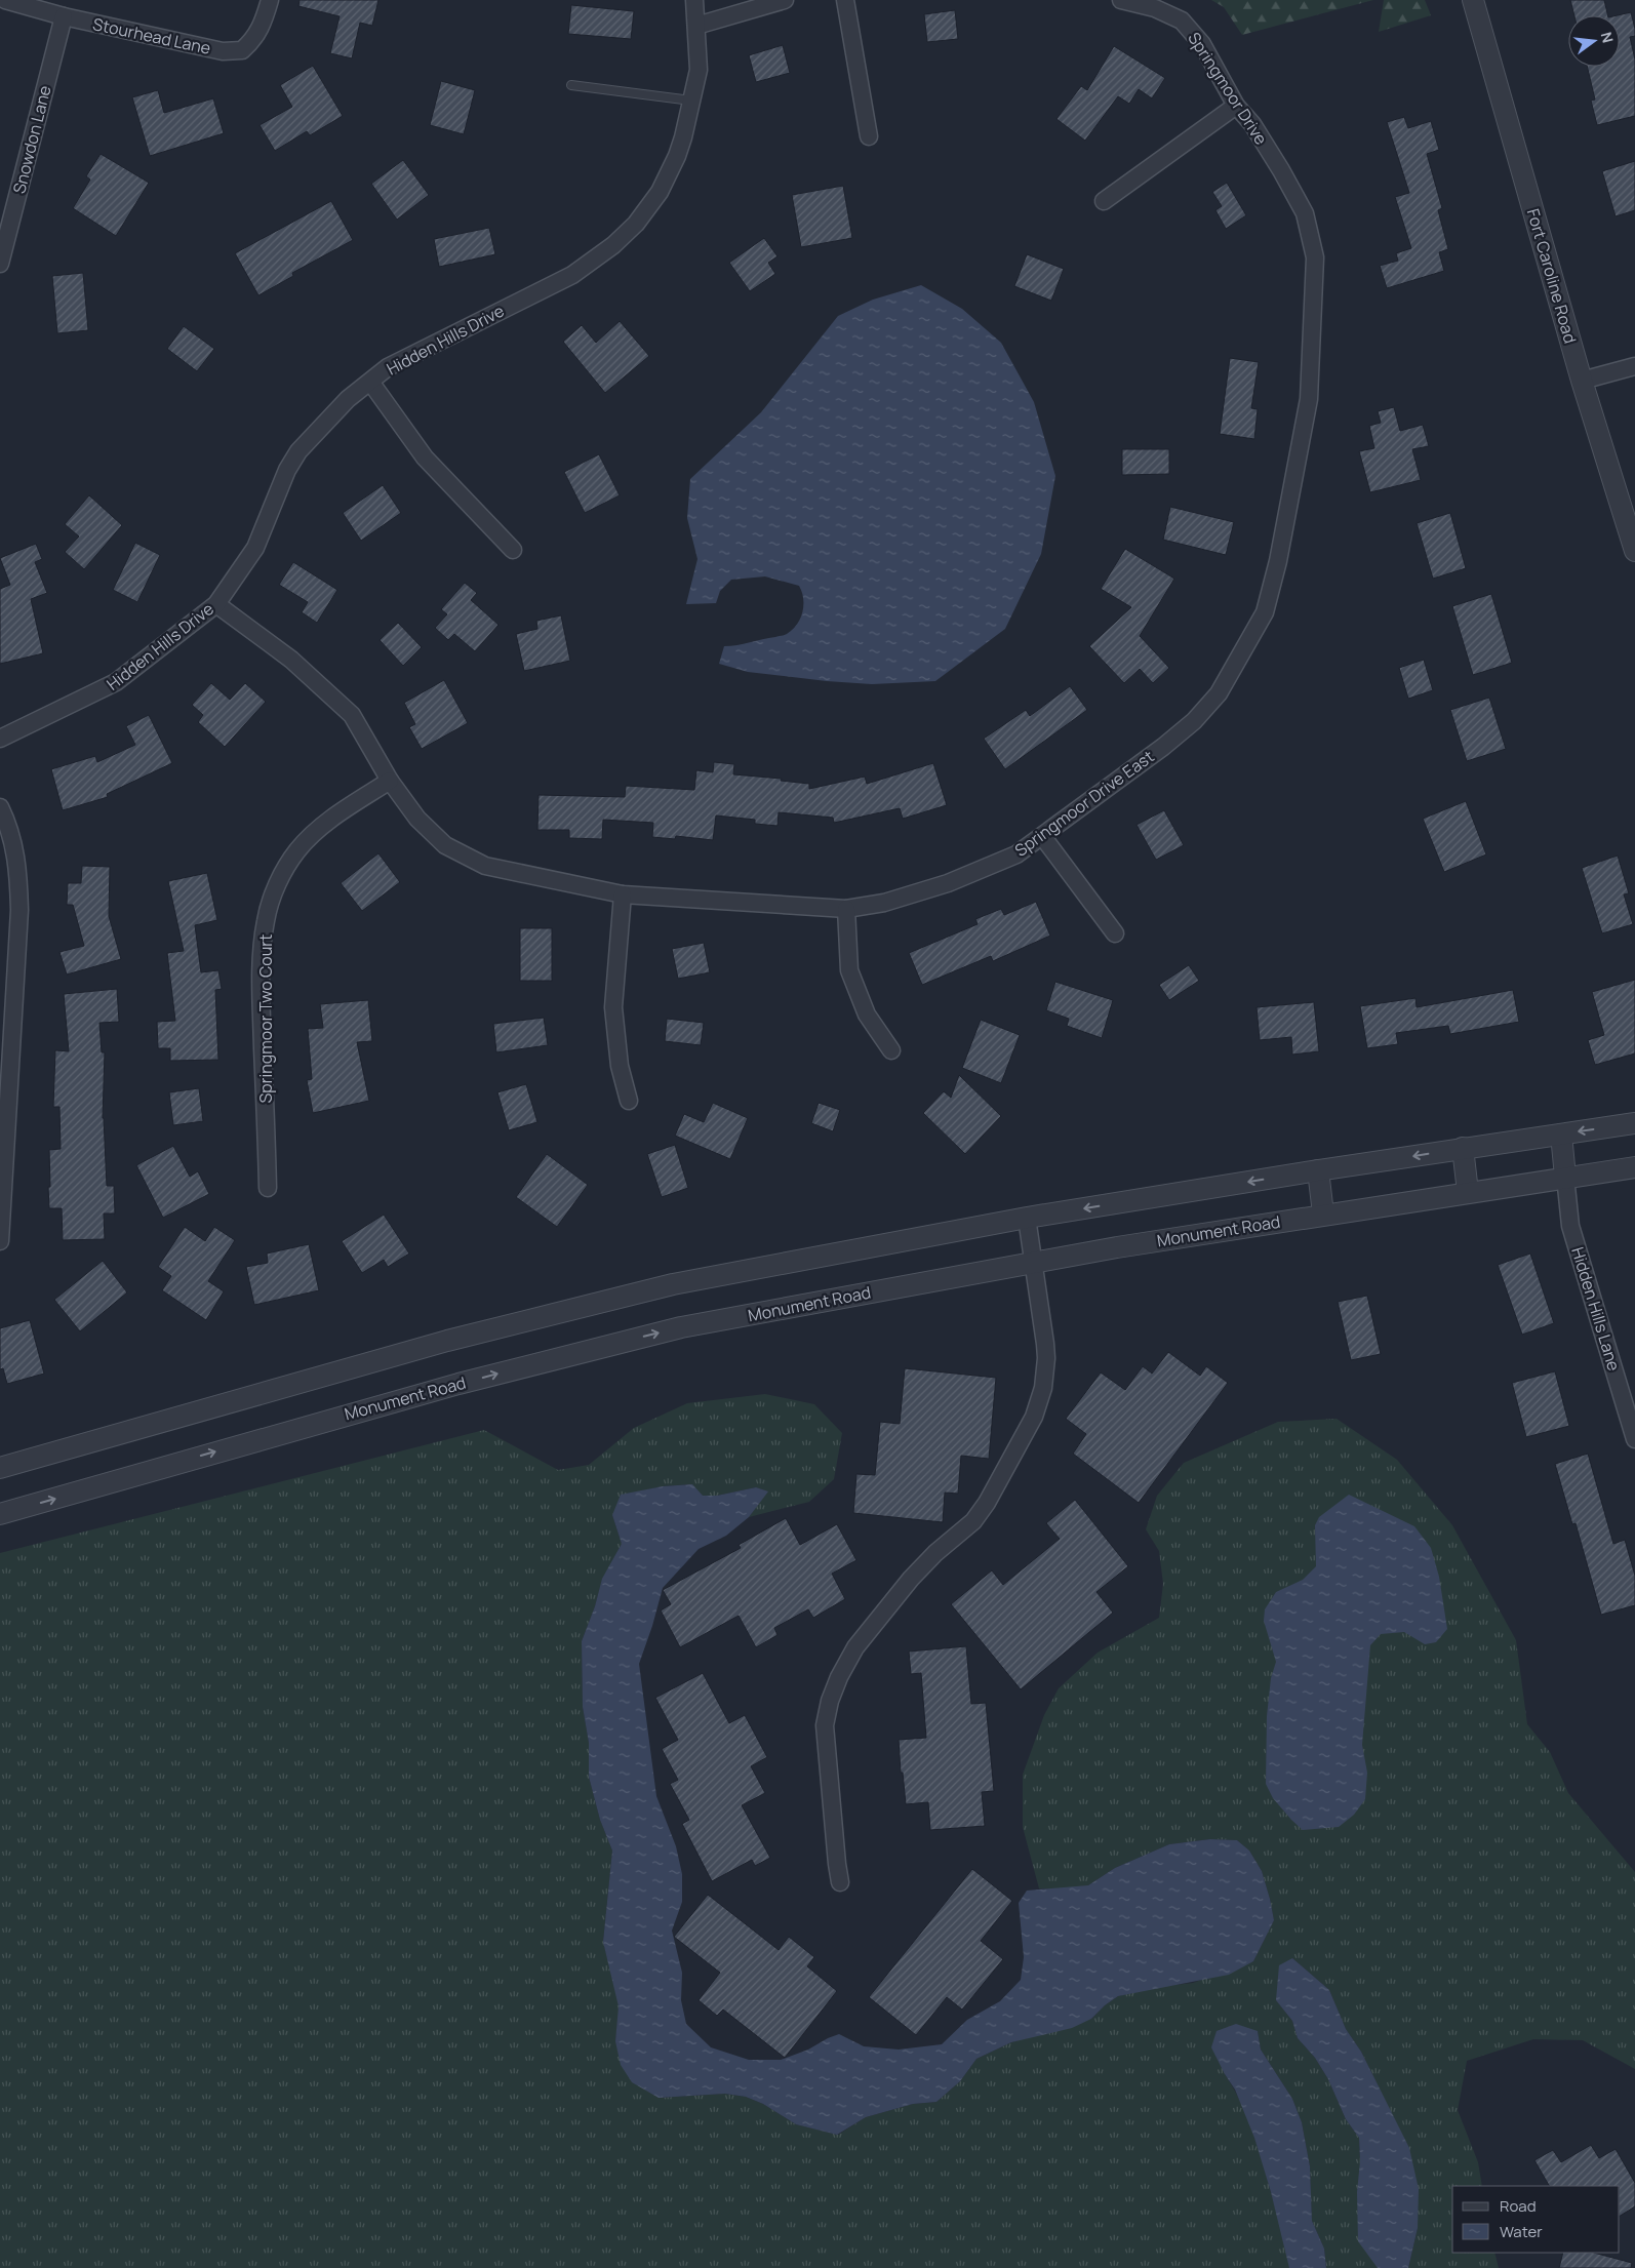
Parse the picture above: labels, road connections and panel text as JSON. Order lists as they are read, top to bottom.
{
  "streets": {
    "street": [
      "Stourhead Lane",
      "Springmoor Drive",
      "Snowdon Lane",
      "Fort Caroline Road",
      "Hidden Hills Drive",
      "Springmoor Drive East",
      "Springmoor Two Court",
      "Monument Road",
      "Hidden Hills Lane"
    ]
  },
  "crossings": [
    ["Stourhead Lane", "Snowdon Lane"],
    ["Springmoor Drive", "Springmoor Drive East"],
    ["Hidden Hills Drive", "Springmoor Drive East"],
    ["Springmoor Drive East", "Springmoor Two Court"],
    ["Monument Road", "Hidden Hills Lane"]
  ],
  "legend": ["Road", "Water"],
  "north": "right"
}
